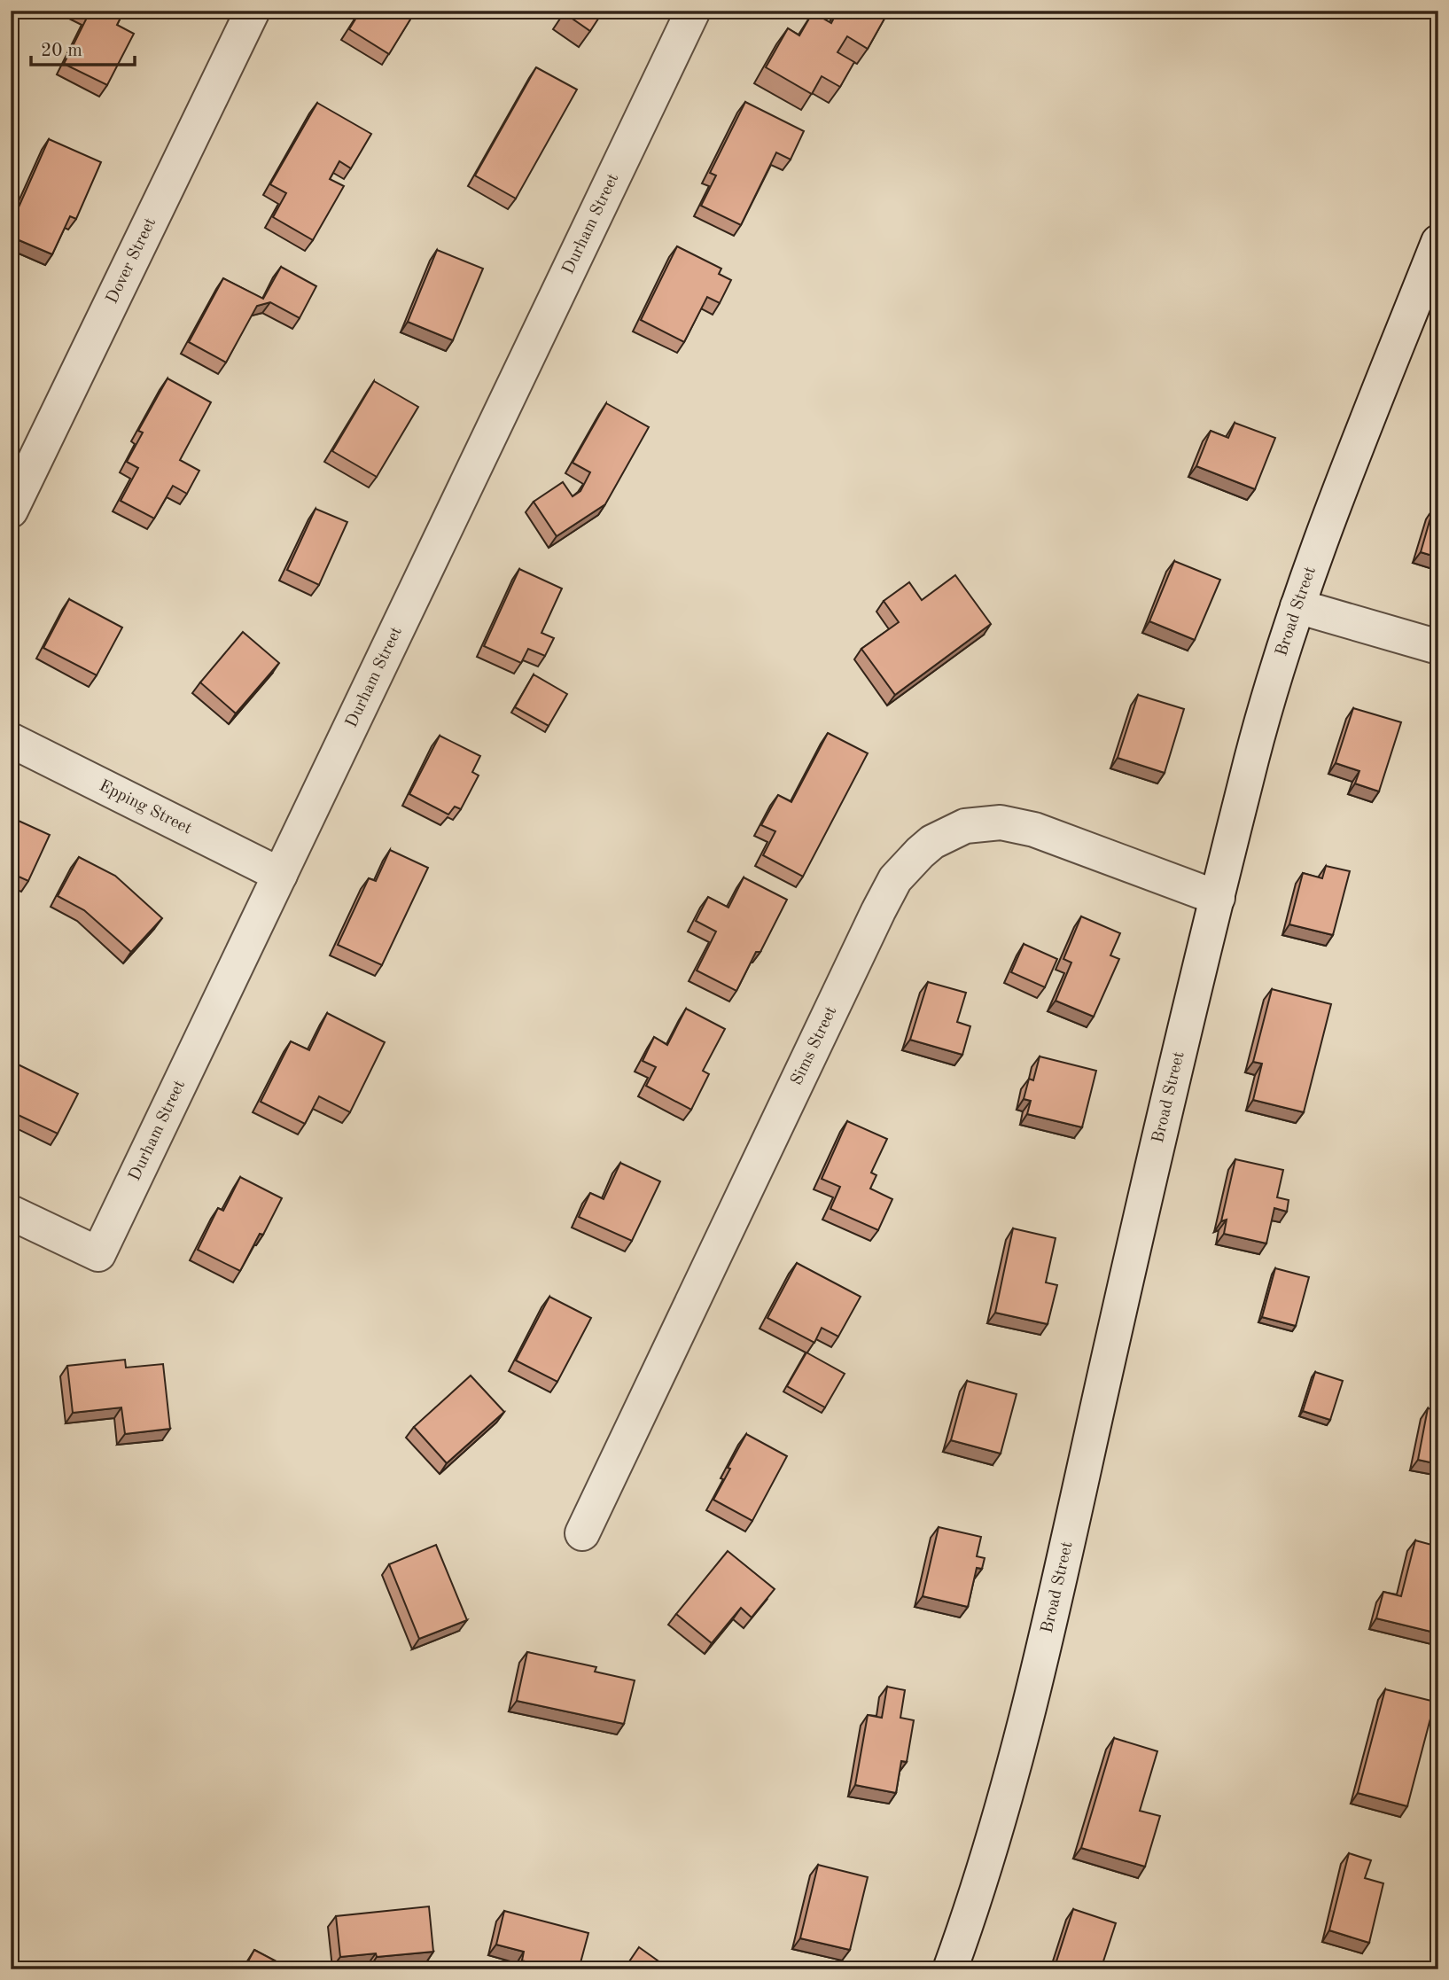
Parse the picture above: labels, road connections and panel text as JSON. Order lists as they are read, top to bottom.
{
  "streets": {
    "street": [
      "Durham Street",
      "Dover Street",
      "Broad Street",
      "Epping Street",
      "Sims Street"
    ]
  },
  "crossings": [
    ["Durham Street", "Epping Street"],
    ["Broad Street", "Sims Street"]
  ],
  "scale_bar": "20 m"
}
